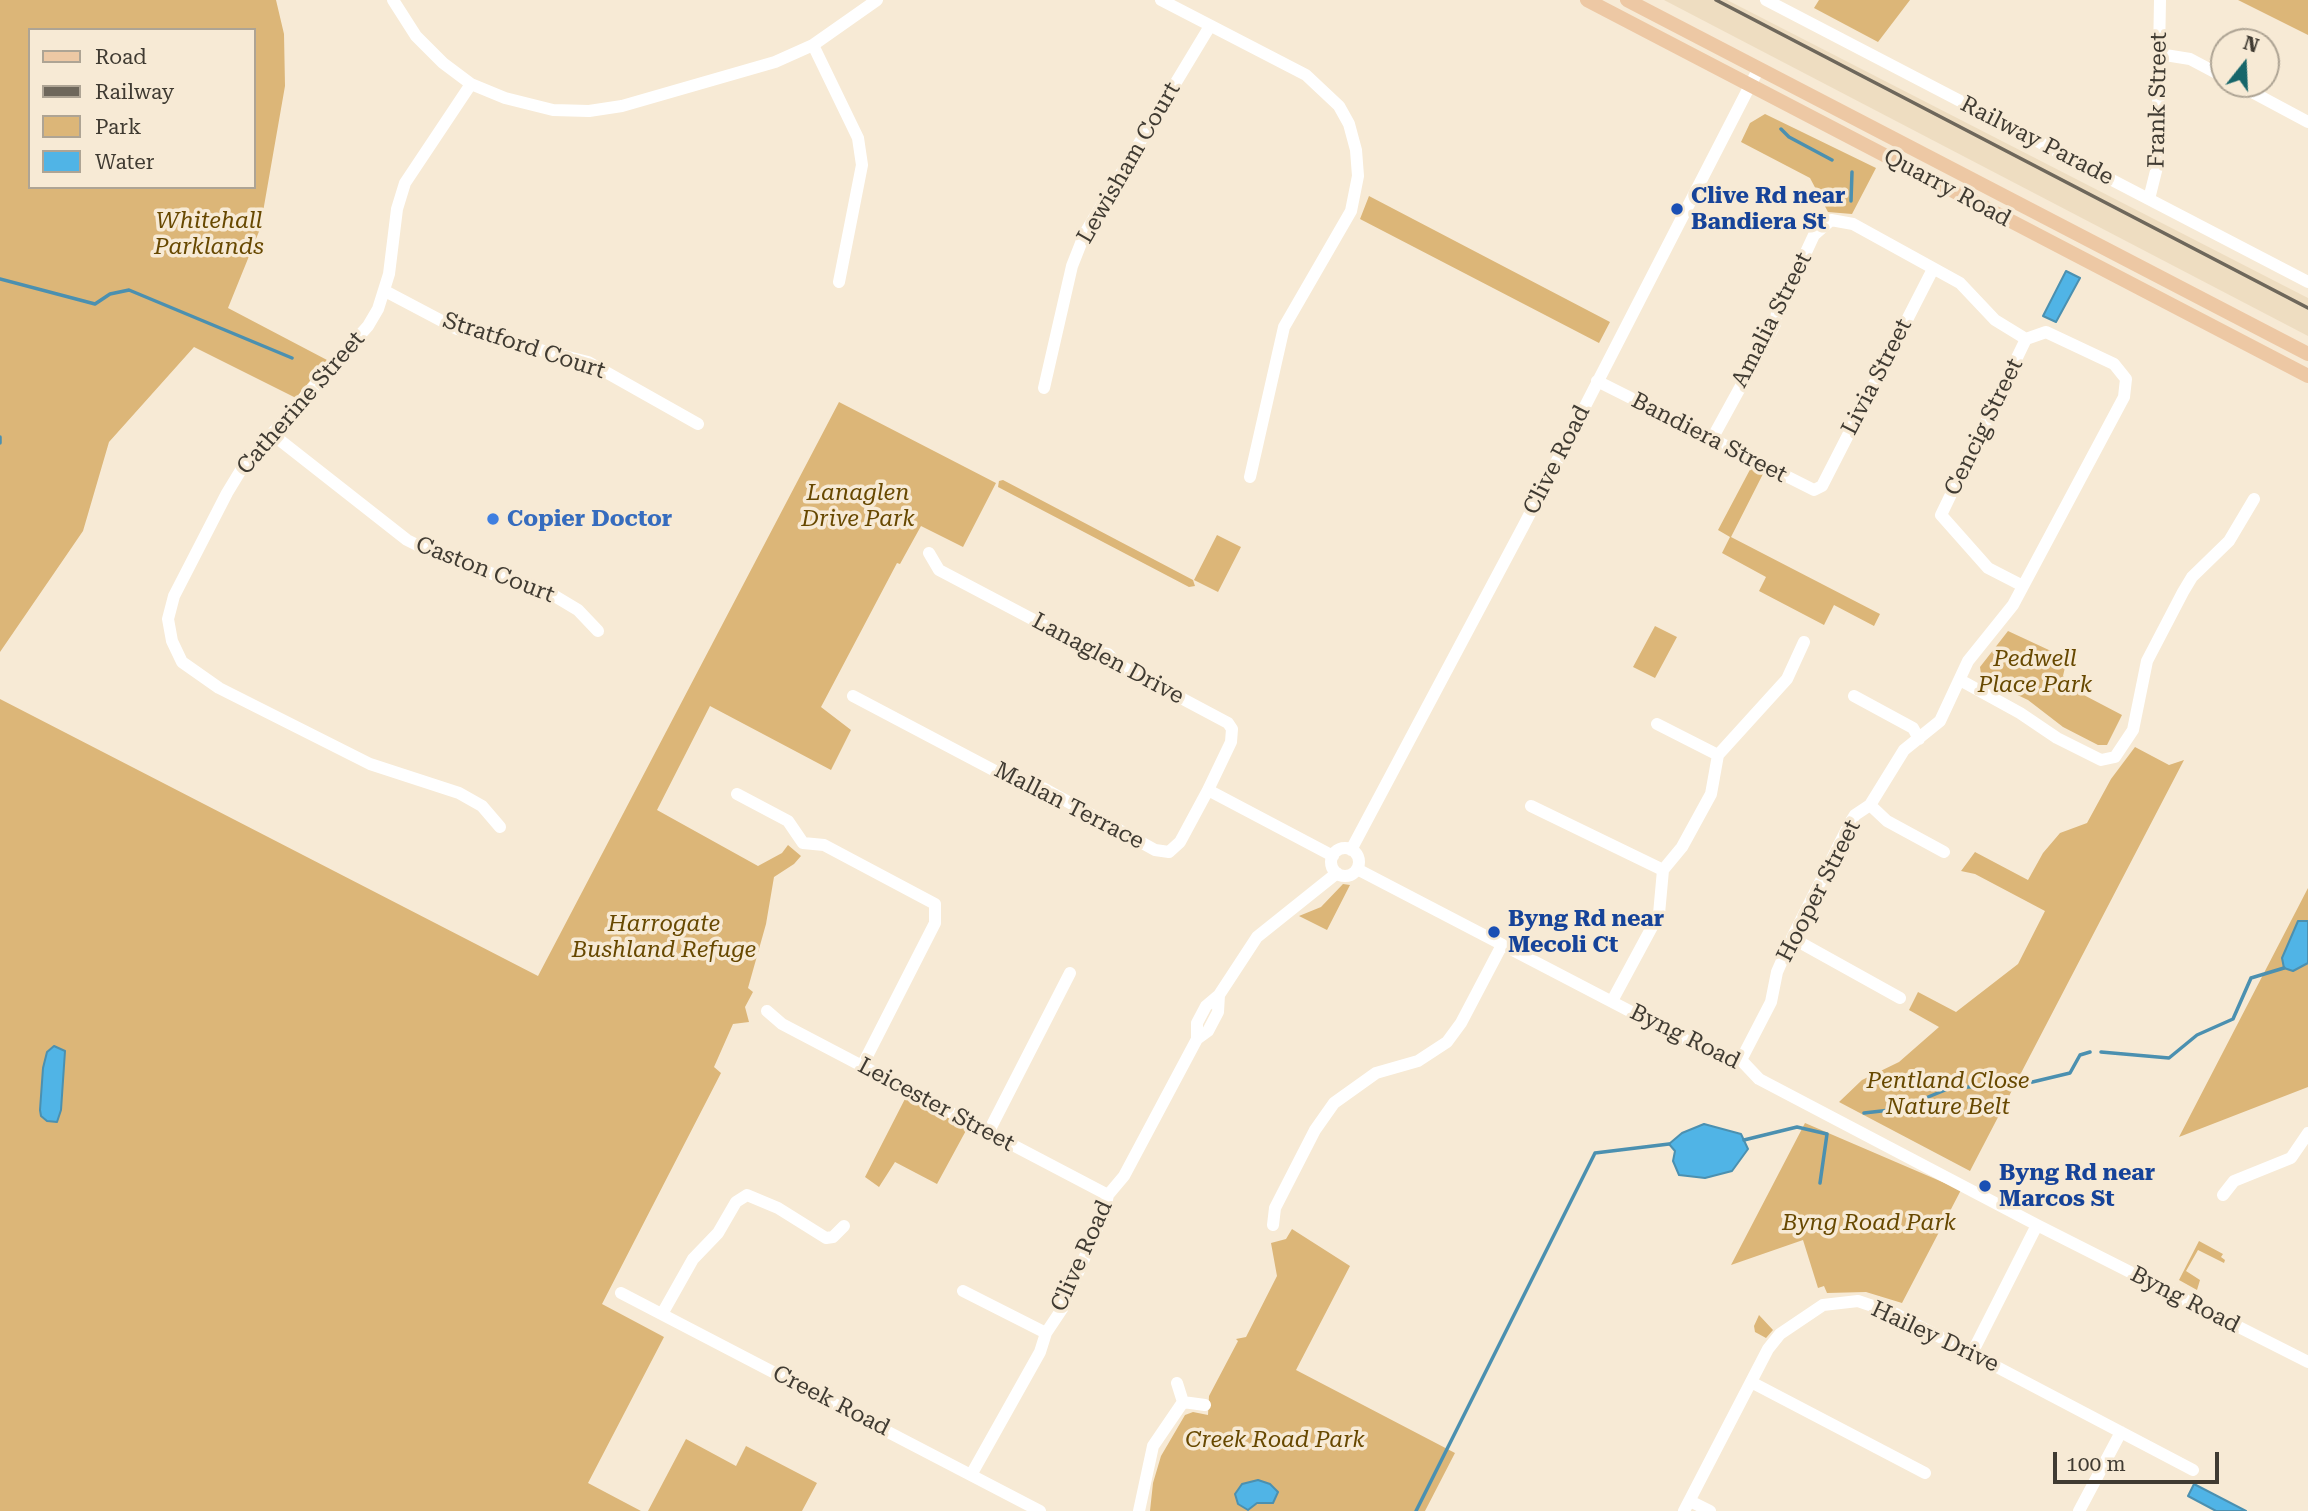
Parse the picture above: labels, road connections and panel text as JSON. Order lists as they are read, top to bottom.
{
  "streets": {
    "main road": ["Quarry Road"],
    "street": [
      "Frank Street",
      "Railway Parade",
      "Lewisham Court",
      "Amalia Street",
      "Stratford Court",
      "Livia Street",
      "Catherine Street",
      "Cencig Street",
      "Bandiera Street",
      "Clive Road",
      "Caston Court",
      "Lanaglen Drive",
      "Mallan Terrace",
      "Hooper Street",
      "Byng Road",
      "Leicester Street",
      "Hailey Drive",
      "Creek Road"
    ]
  },
  "crossings": [
    ["Frank Street", "Railway Parade"],
    ["Quarry Road", "Clive Road"],
    ["Amalia Street", "Livia Street"],
    ["Amalia Street", "Cencig Street"],
    ["Amalia Street", "Bandiera Street"],
    ["Amalia Street", "Hooper Street"],
    ["Stratford Court", "Catherine Street"],
    ["Livia Street", "Bandiera Street"],
    ["Catherine Street", "Caston Court"],
    ["Cencig Street", "Hooper Street"],
    ["Bandiera Street", "Clive Road"],
    ["Clive Road", "Byng Road"],
    ["Clive Road", "Leicester Street"],
    ["Clive Road", "Creek Road"],
    ["Lanaglen Drive", "Mallan Terrace"],
    ["Hooper Street", "Byng Road"]
  ],
  "parks": [
    "Whitehall Parklands",
    "Lanaglen Drive Park",
    "Pedwell Place Park",
    "Harrogate Bushland Refuge",
    "Pentland Close Nature Belt",
    "Byng Road Park",
    "Creek Road Park"
  ],
  "places": [
    "Clive Rd near Bandiera St",
    "Copier Doctor",
    "Byng Rd near Mecoli Ct",
    "Byng Rd near Marcos St"
  ],
  "legend": [
    "Road",
    "Railway",
    "Park",
    "Water"
  ],
  "scale_bar": "100 m",
  "north": "top"
}
